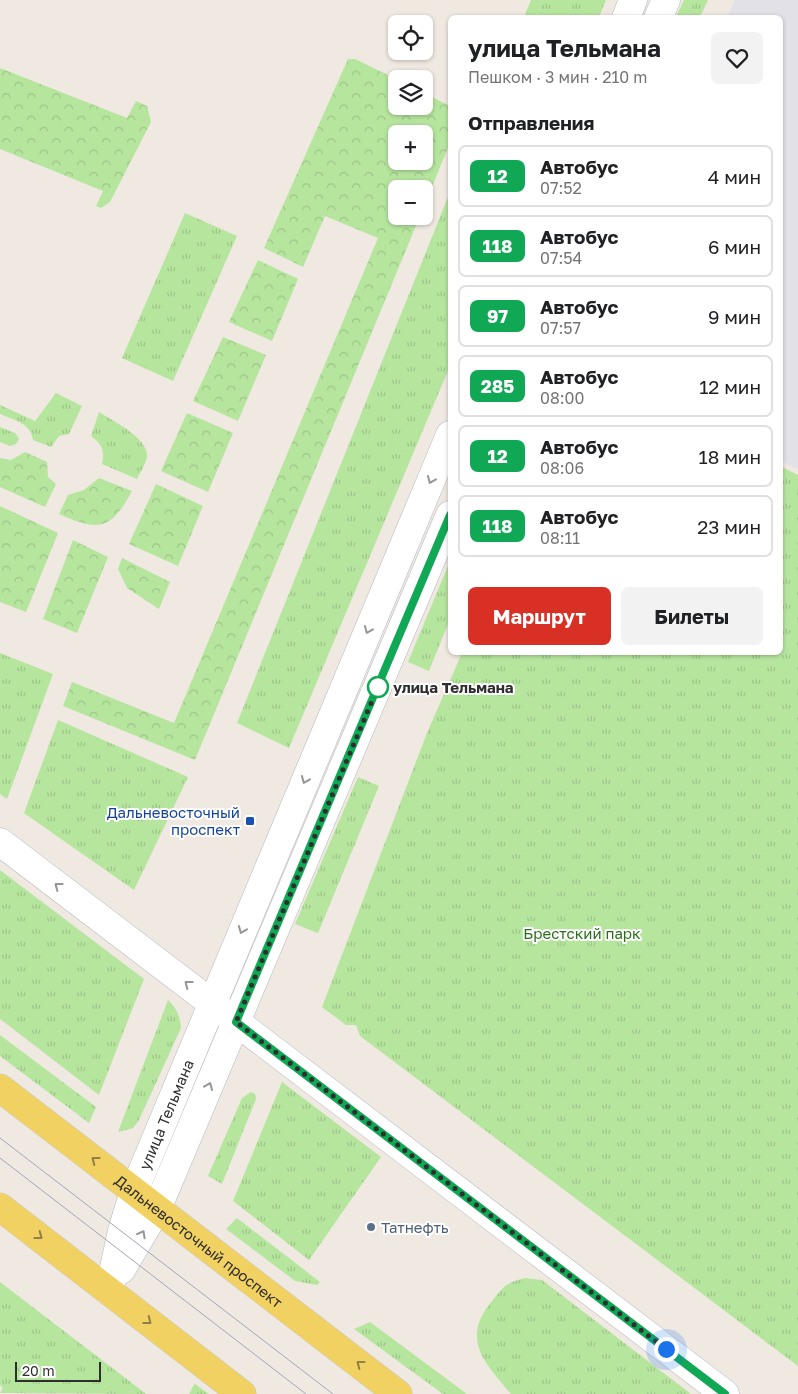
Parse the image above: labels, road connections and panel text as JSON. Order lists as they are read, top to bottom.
{
  "streets": {
    "main road": ["Дальневосточный проспект"],
    "street": ["улица Тельмана"]
  },
  "crossings": [
    ["улица Тельмана", "Дальневосточный проспект"]
  ],
  "parks": ["Брестский парк"],
  "places": {
    "other": ["улица Тельмана", "Татнефть"],
    "transit": ["Дальневосточный проспект"]
  },
  "lines": ["bus line 12"],
  "scale_bar": "20 m",
  "page": {
    "map_buttons": ["+", "−"],
    "heading": [
      ["улица Тельмана", "Пешком · 3 мин · 210 m"],
      "Отправления"
    ],
    "list": [
      {
        "mark": "12",
        "name": "Автобус",
        "note": "07:52",
        "value": "4 мин"
      },
      {
        "mark": "118",
        "name": "Автобус",
        "note": "07:54",
        "value": "6 мин"
      },
      {
        "mark": "97",
        "name": "Автобус",
        "note": "07:57",
        "value": "9 мин"
      },
      {
        "mark": "285",
        "name": "Автобус",
        "note": "08:00",
        "value": "12 мин"
      },
      {
        "mark": "12",
        "name": "Автобус",
        "note": "08:06",
        "value": "18 мин"
      },
      {
        "mark": "118",
        "name": "Автобус",
        "note": "08:11",
        "value": "23 мин"
      }
    ],
    "buttons": ["Маршрут", "Билеты"],
    "scale": "20 m"
  }
}
